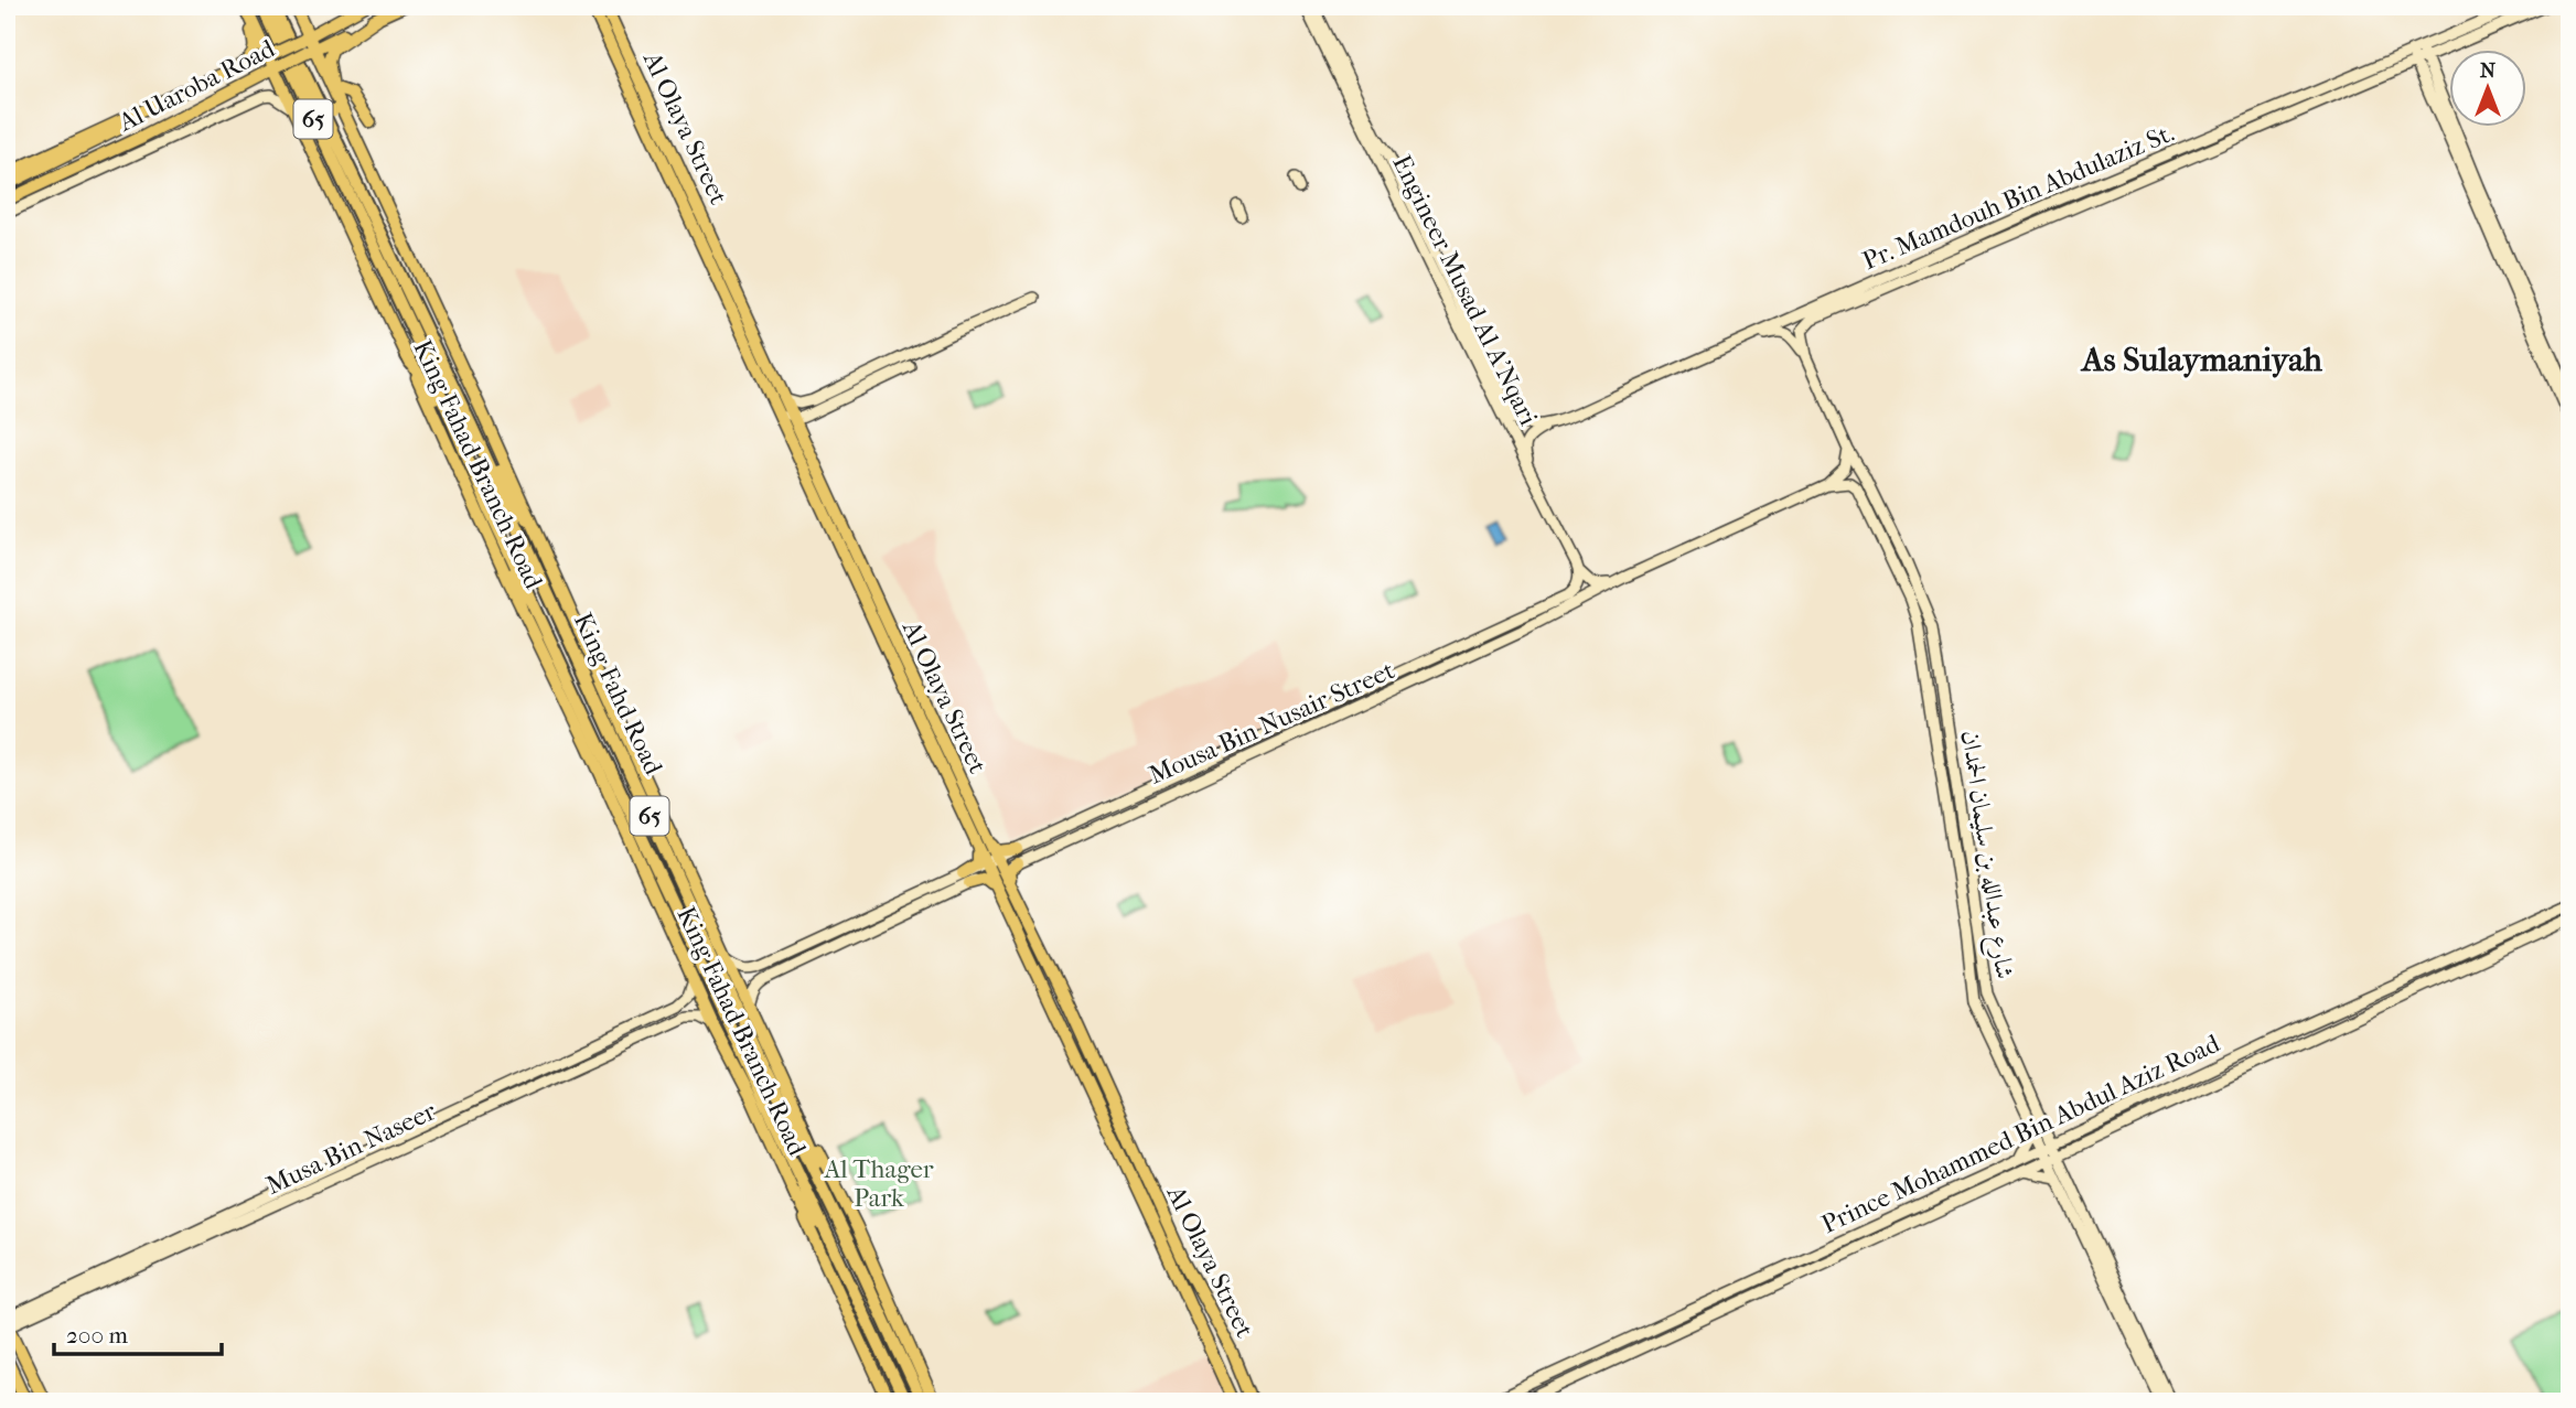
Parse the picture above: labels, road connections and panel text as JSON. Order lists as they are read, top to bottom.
{
  "streets": {
    "highway": ["65", "King Fahd Road"],
    "main road": ["Al Uaroba Road", "Al Olaya Street", "King Fahad Branch Road"],
    "street": [
      "Pr. Mamdouh Bin Abdulaziz St.",
      "Engineer Musad Al A'Nqari",
      "Mousa Bin Nusair Street",
      "شارع عبدالله بن سليمان الحمدان",
      "Prince Mohammed Bin Abdul Aziz Road",
      "Musa Bin Naseer"
    ]
  },
  "crossings": [
    ["Al Uaroba Road", "King Fahad Branch Road"],
    ["Al Olaya Street", "Mousa Bin Nusair Street"],
    ["Pr. Mamdouh Bin Abdulaziz St.", "Engineer Musad Al A'Nqari"],
    ["Pr. Mamdouh Bin Abdulaziz St.", "شارع عبدالله بن سليمان الحمدان"],
    ["Engineer Musad Al A'Nqari", "Mousa Bin Nusair Street"],
    ["شارع عبدالله بن سليمان الحمدان", "Prince Mohammed Bin Abdul Aziz Road"]
  ],
  "districts": ["As Sulaymaniyah"],
  "parks": ["Al Thager Park"],
  "scale_bar": "200 m",
  "north": "top"
}
